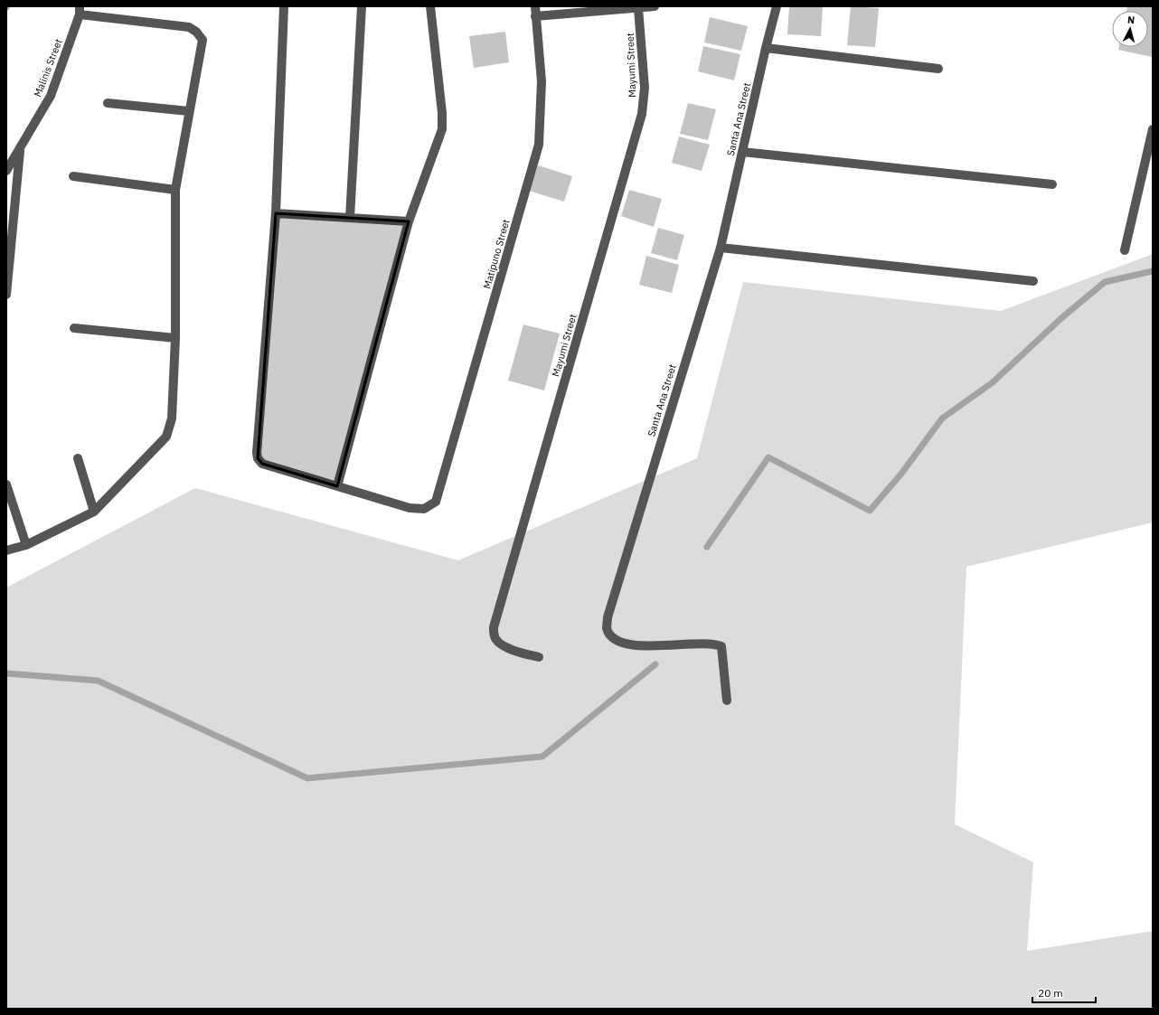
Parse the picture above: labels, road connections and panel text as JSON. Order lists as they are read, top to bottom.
{
  "streets": {
    "street": [
      "Mayumi Street",
      "Malinis Street",
      "Santa Ana Street",
      "Matipuno Street"
    ]
  },
  "scale_bar": "20 m",
  "north": "top"
}
